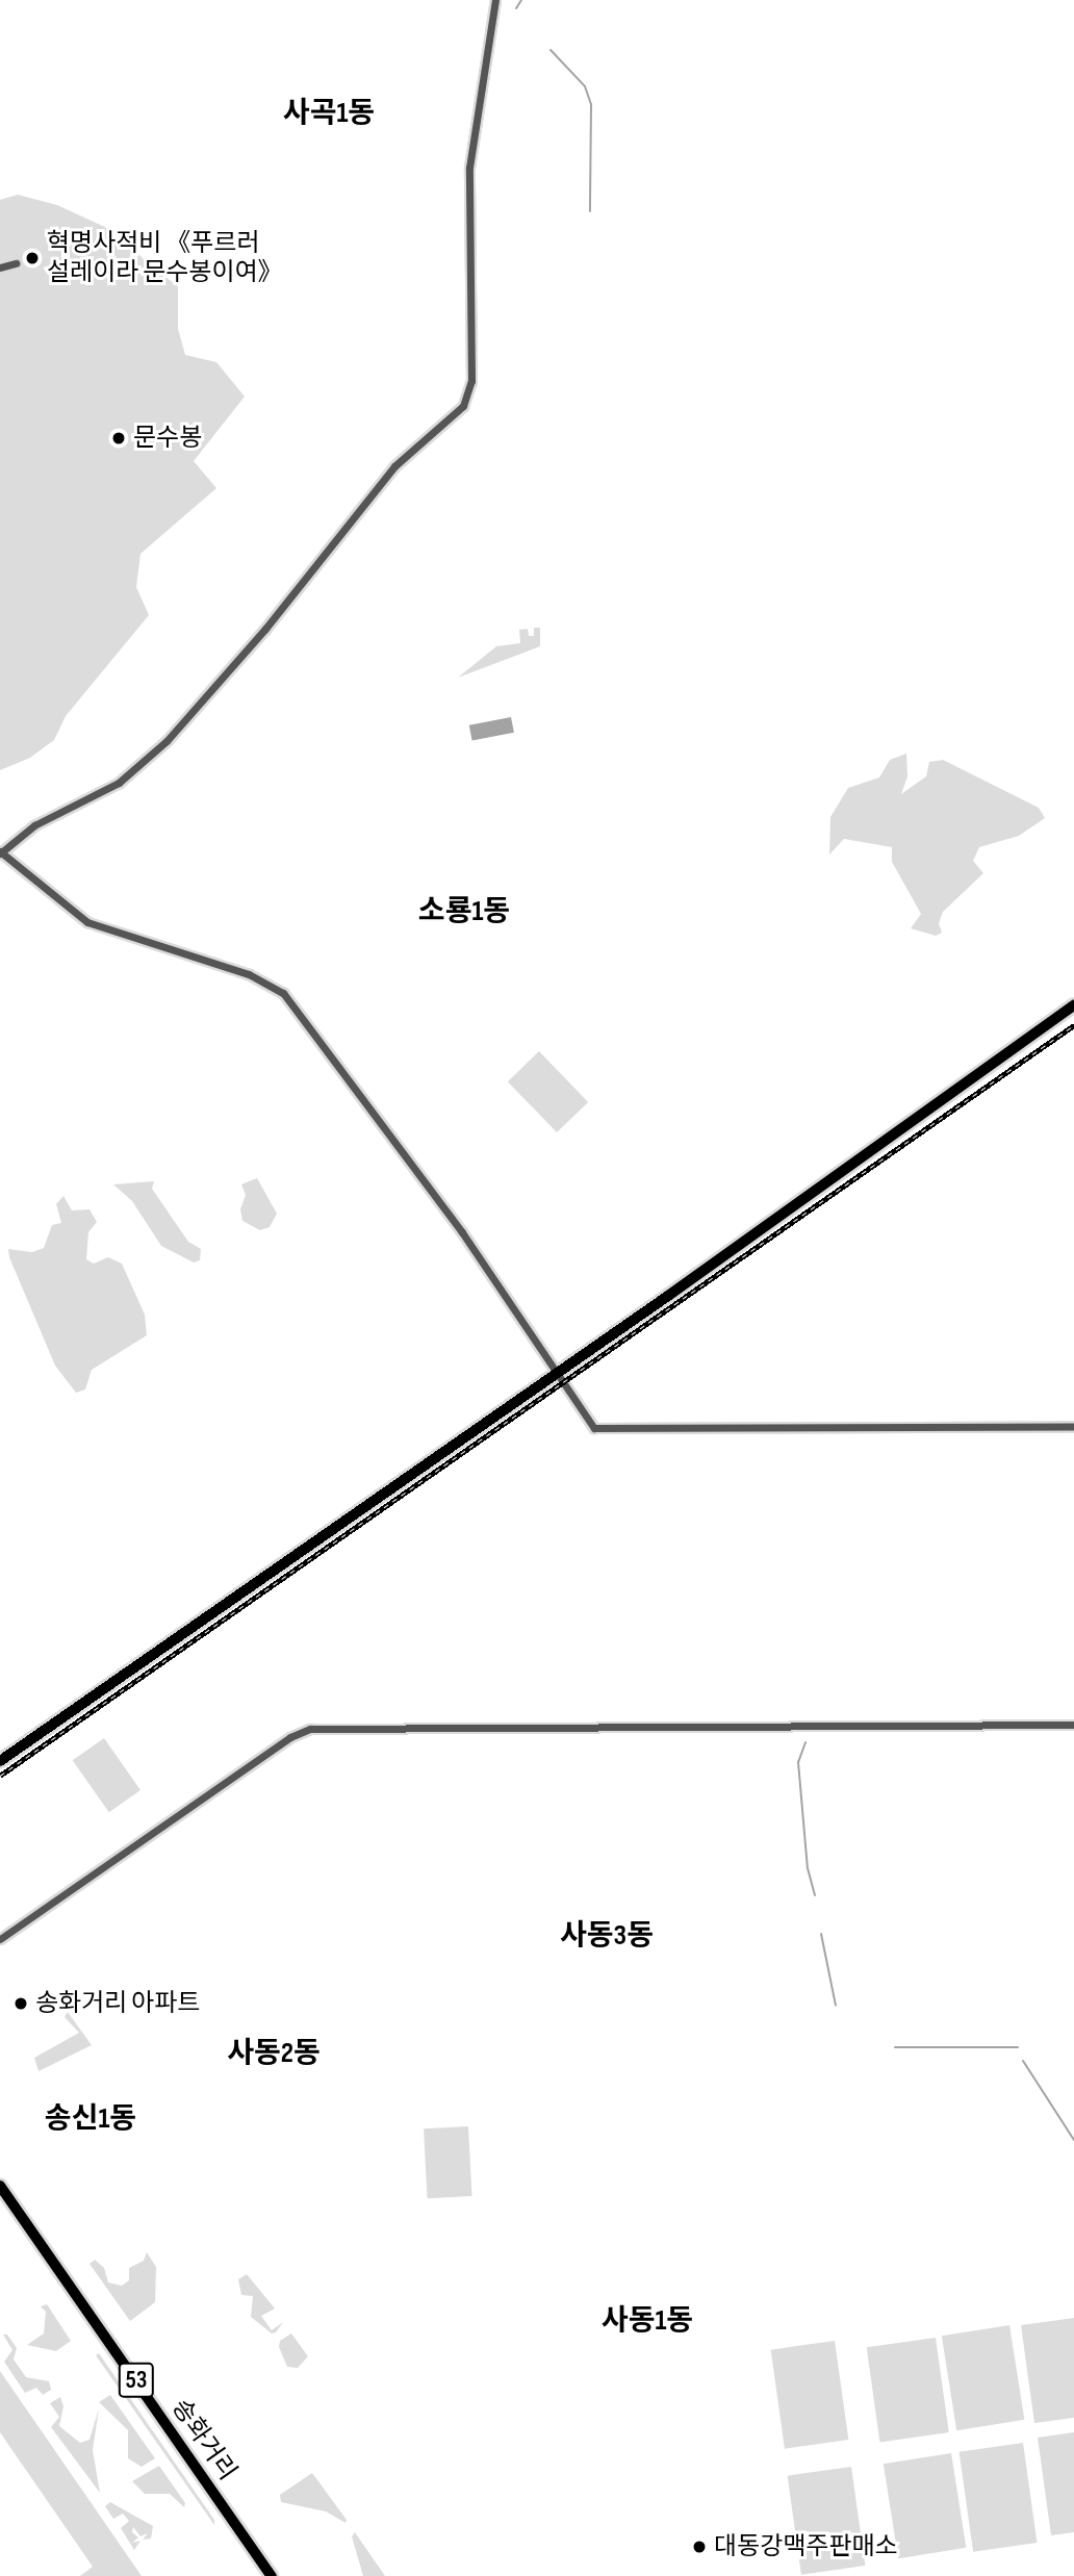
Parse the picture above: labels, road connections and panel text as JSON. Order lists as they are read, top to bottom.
{
  "streets": {
    "main road": ["53", "송화거리"]
  },
  "districts": [
    "사곡1동",
    "소룡1동",
    "사동3동",
    "사동2동",
    "송신1동",
    "사동1동"
  ],
  "places": [
    "혁명사적비 《푸르러 설레이라 문수봉이여》",
    "문수봉",
    "송화거리 아파트",
    "대동강맥주판매소"
  ]
}
